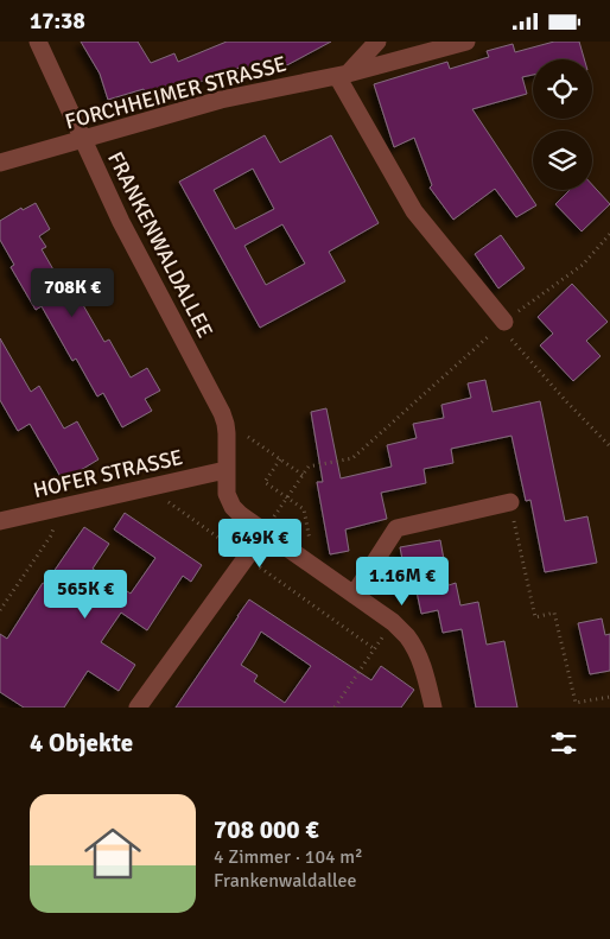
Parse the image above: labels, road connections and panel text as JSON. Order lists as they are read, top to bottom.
{
  "streets": {
    "street": ["FORCHHEIMER STRASSE", "FRANKENWALDALLEE", "HOFER STRASSE"]
  },
  "crossings": [
    ["FORCHHEIMER STRASSE", "FRANKENWALDALLEE"],
    ["FRANKENWALDALLEE", "HOFER STRASSE"]
  ],
  "page": {
    "status": "17:38",
    "price": [
      "708K €",
      "649K €",
      "1.16M €",
      "565K €"
    ],
    "heading": "4 Objekte",
    "list": [
      {
        "name": "708 000 €",
        "note": "4 Zimmer · 104 m² · Frankenwaldallee"
      }
    ]
  }
}
